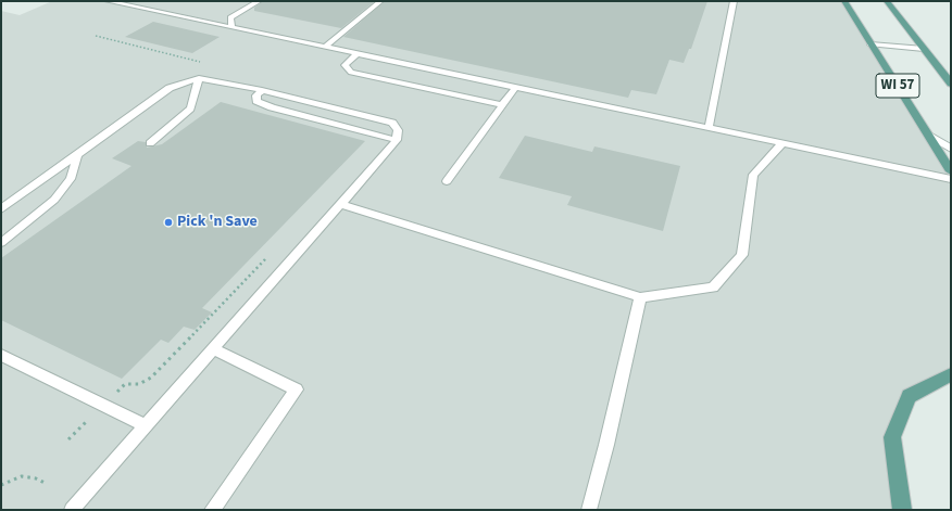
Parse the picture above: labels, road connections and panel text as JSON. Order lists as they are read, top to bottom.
{
  "streets": {
    "main road": ["WI 57"]
  },
  "places": ["Pick 'n Save"]
}
